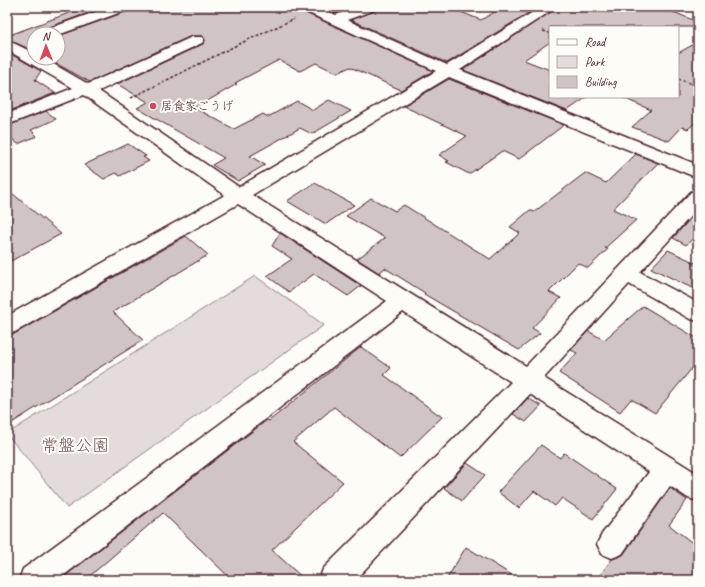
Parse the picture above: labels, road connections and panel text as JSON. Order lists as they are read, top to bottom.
{
  "parks": ["常盤公園"],
  "places": ["居食家ごうげ"],
  "legend": ["Road", "Park", "Building"],
  "north": "top"
}
